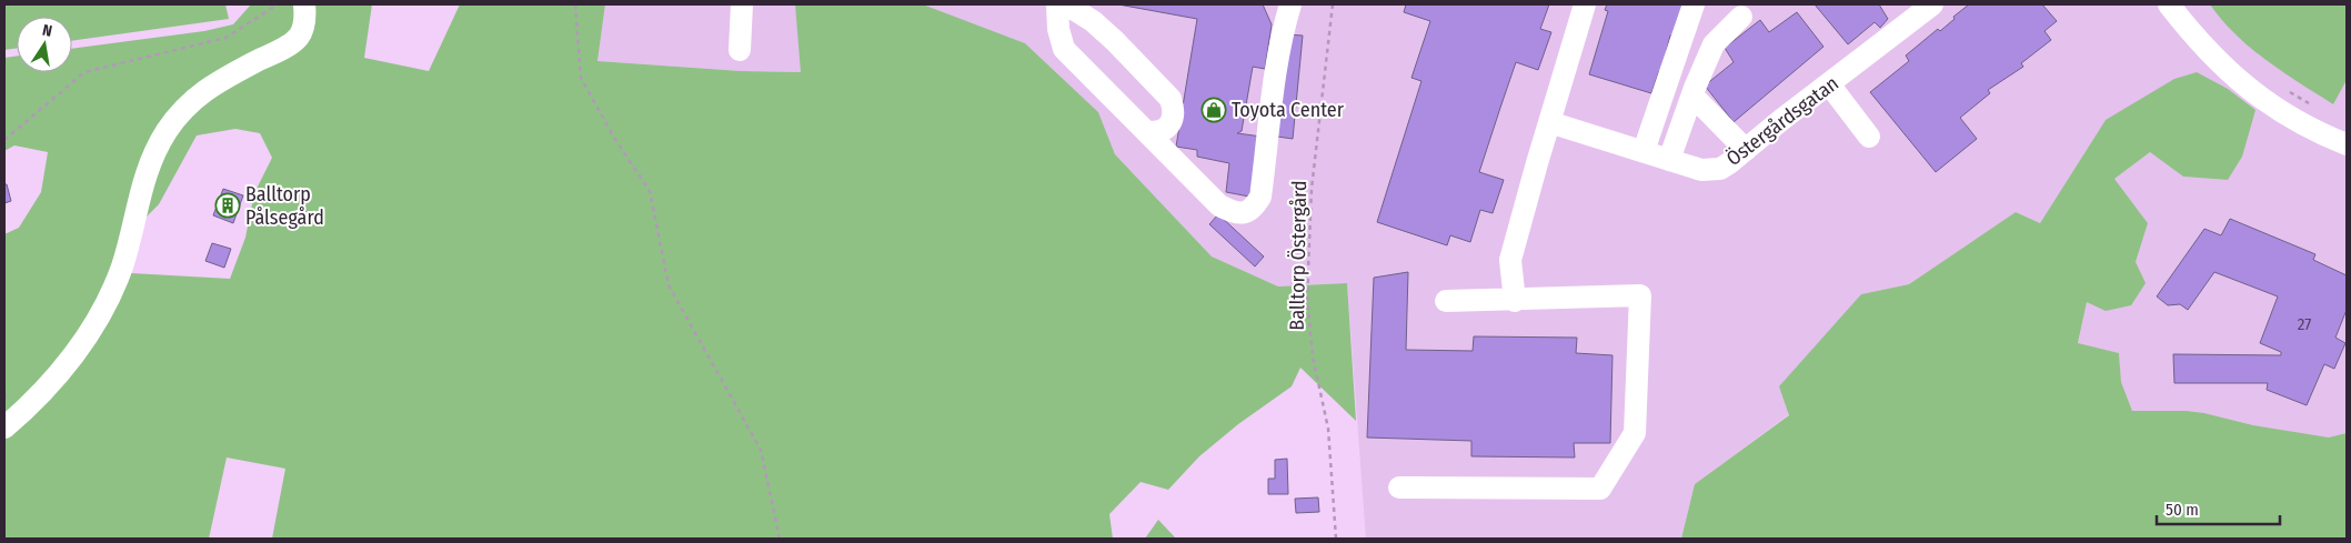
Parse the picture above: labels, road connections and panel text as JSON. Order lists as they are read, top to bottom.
{
  "streets": {
    "street": ["Östergårdsgatan"],
    "path": ["Balltorp Östergård"]
  },
  "places": {
    "shop": ["Toyota Center"],
    "building": ["Balltorp Pålsegård"]
  },
  "house_numbers": ["27"],
  "scale_bar": "50 m",
  "north": "top"
}
